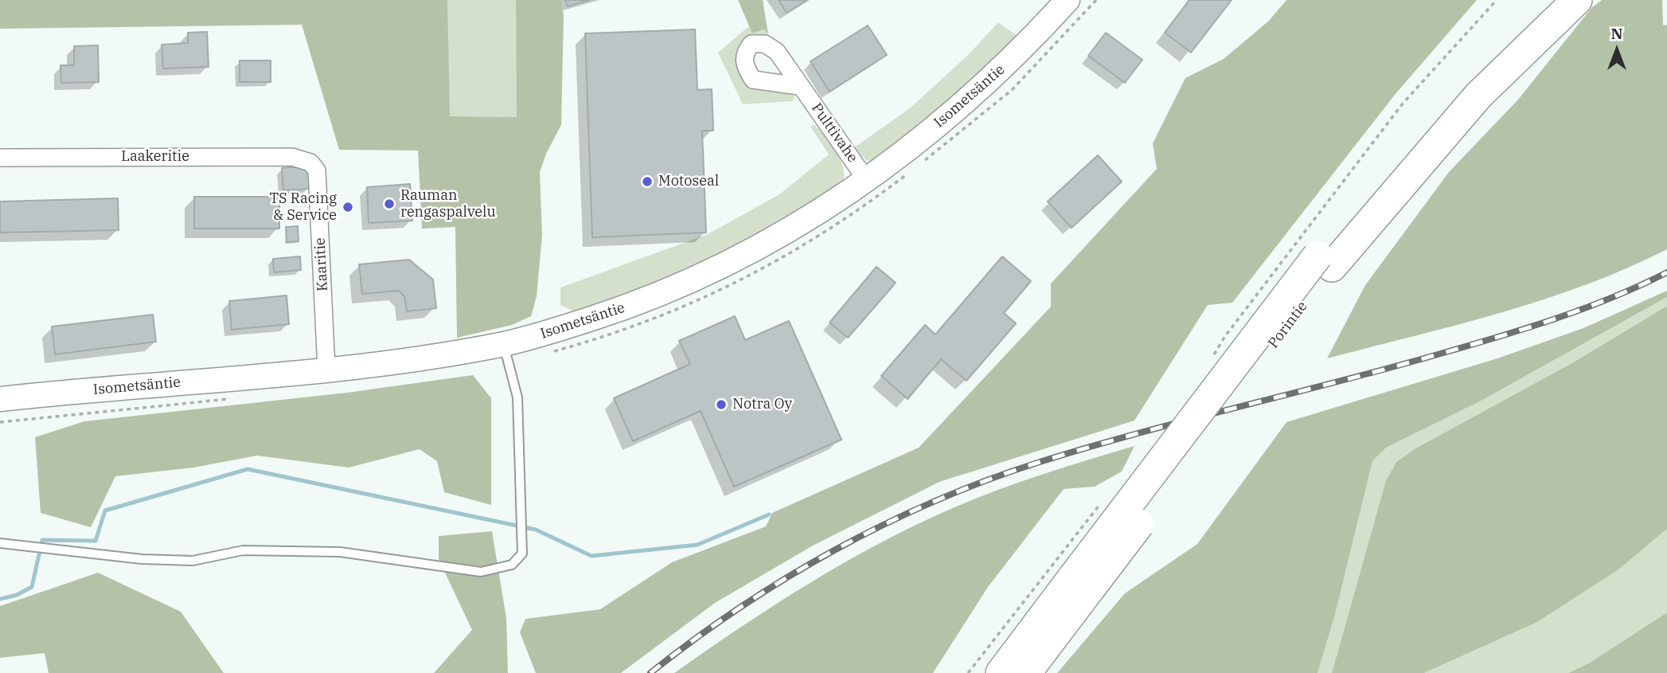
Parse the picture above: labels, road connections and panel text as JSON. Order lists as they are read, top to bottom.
{
  "streets": {
    "highway": ["Porintie"],
    "main road": ["Isometsäntie"],
    "street": ["Pulttivahe", "Laakeritie", "Kaaritie"]
  },
  "crossings": [
    ["Isometsäntie", "Pulttivahe"],
    ["Isometsäntie", "Kaaritie"],
    ["Laakeritie", "Kaaritie"]
  ],
  "places": [
    "Motoseal",
    "Rauman rengaspalvelu",
    "TS Racing & Service",
    "Notra Oy"
  ],
  "north": "top"
}
